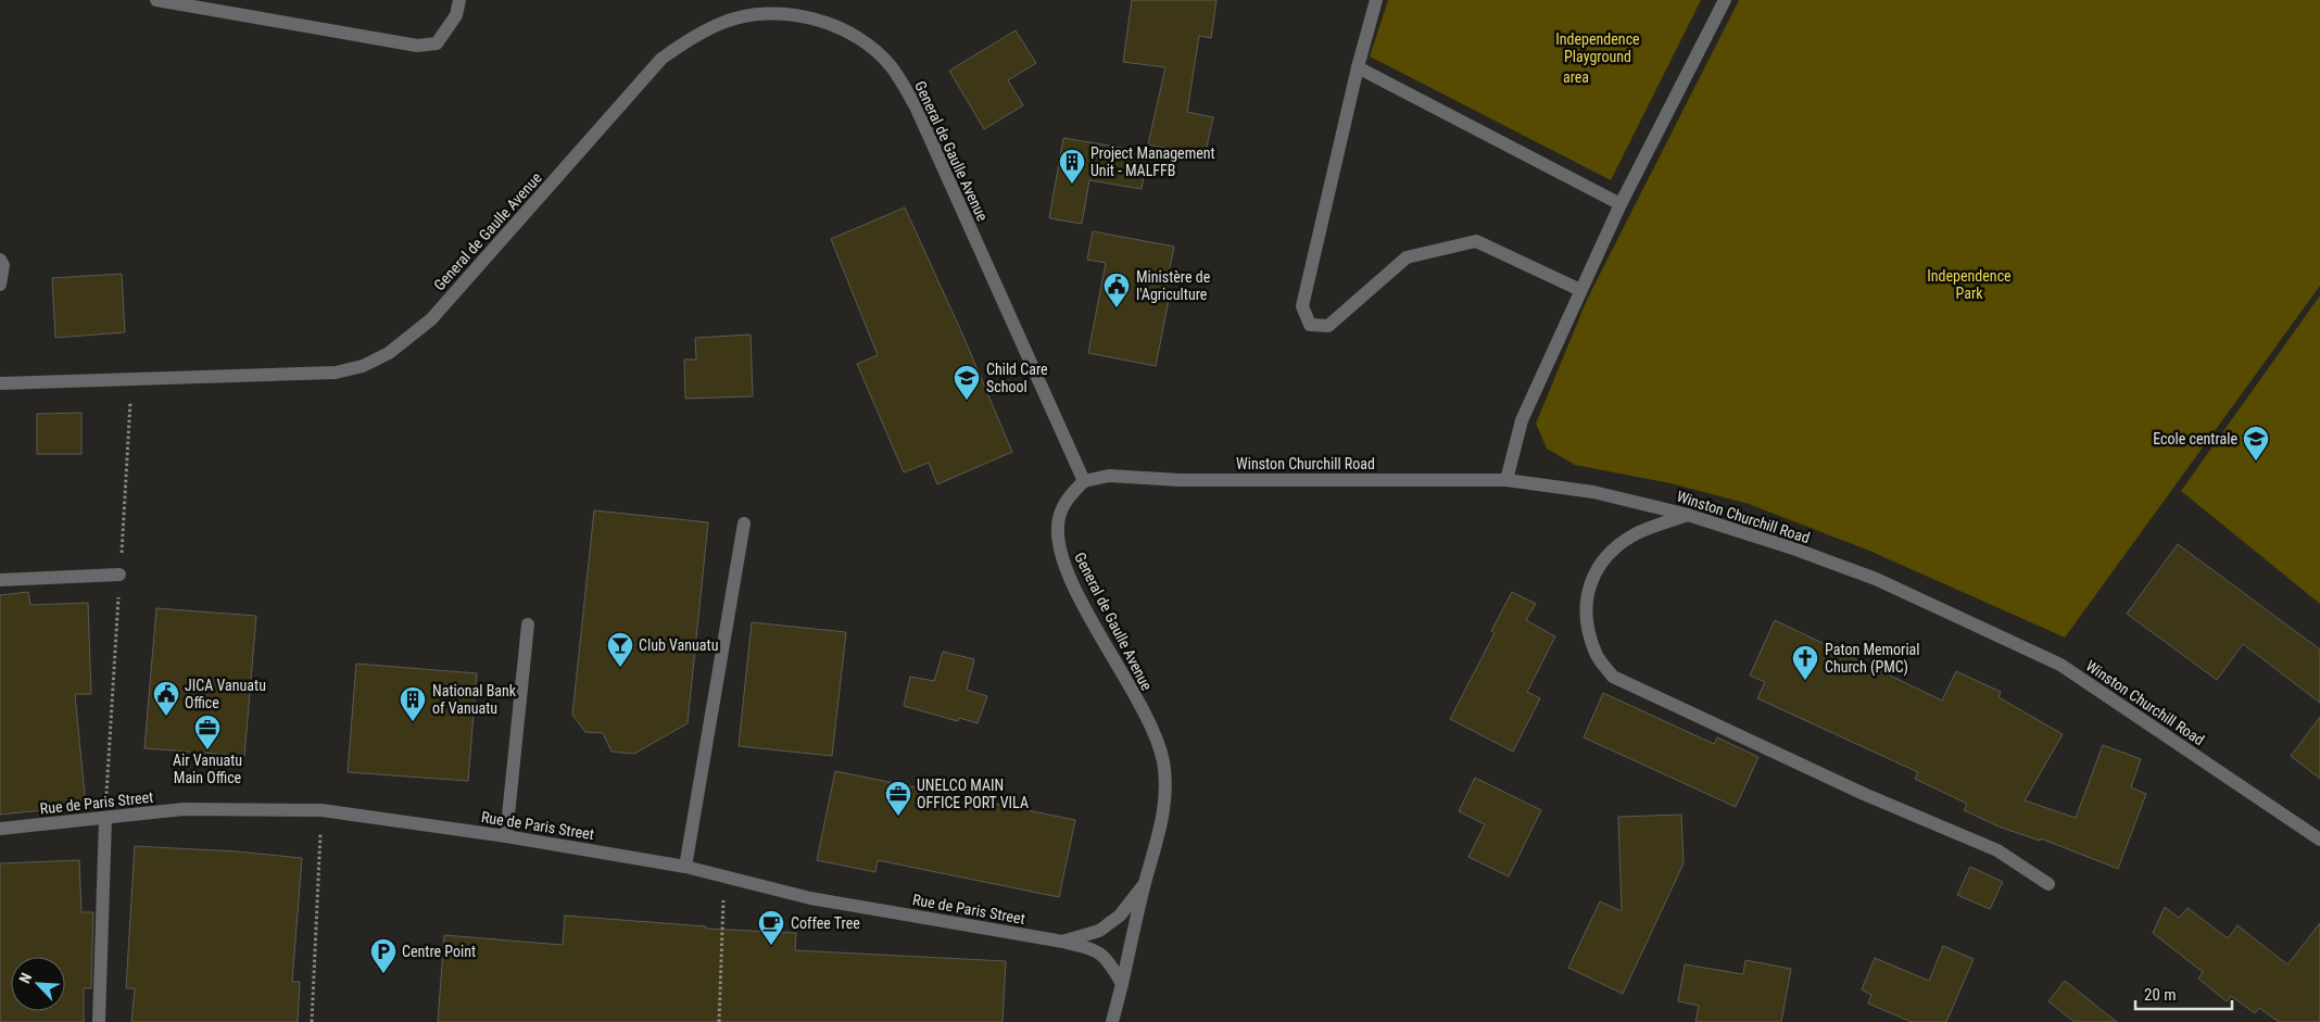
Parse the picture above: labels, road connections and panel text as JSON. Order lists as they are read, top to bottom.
{
  "streets": {
    "street": ["General de Gaulle Avenue", "Winston Churchill Road", "Rue de Paris Street"]
  },
  "crossings": [
    ["General de Gaulle Avenue", "Winston Churchill Road"],
    ["General de Gaulle Avenue", "Rue de Paris Street"]
  ],
  "parks": ["Independence Playground", "area", "Independence Park"],
  "places": {
    "building": ["Project Management Unit - MALFFB", "National Bank of Vanuatu"],
    "public building": ["Ministère de l'Agriculture", "JICA Vanuatu Office"],
    "school or university": ["Child Care School", "Ecole centrale"],
    "bar": ["Club Vanuatu"],
    "church": ["Paton Memorial Church (PMC)"],
    "office": ["Air Vanuatu Main Office", "UNELCO MAIN OFFICE PORT VILA"],
    "cafe": ["Coffee Tree"],
    "parking": ["Centre Point"]
  },
  "scale_bar": "20 m",
  "north": "top left"
}
